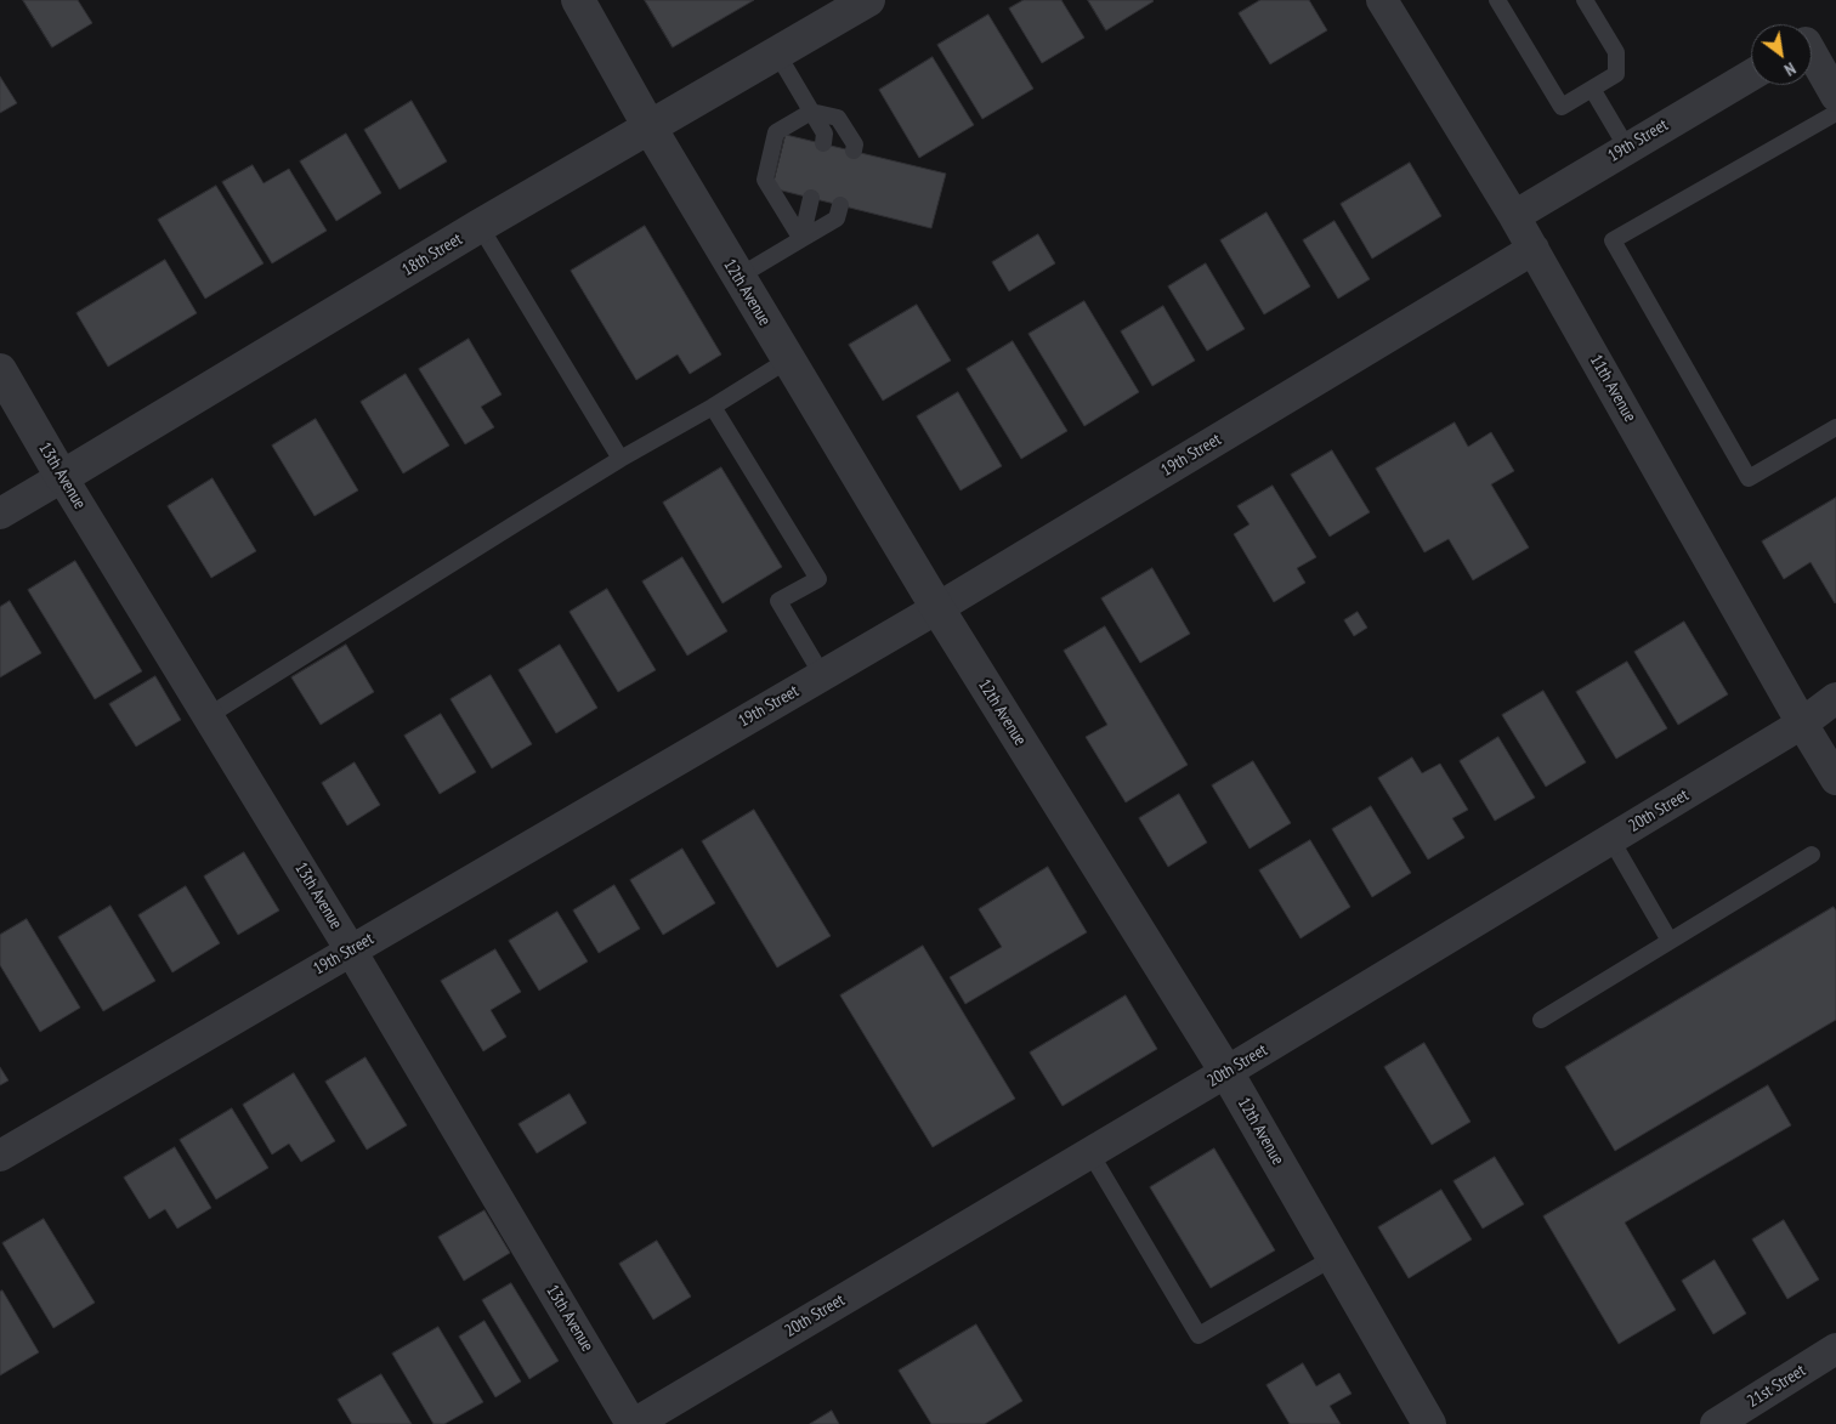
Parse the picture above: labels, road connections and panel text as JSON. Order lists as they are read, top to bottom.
{
  "streets": {
    "street": [
      "19th Street",
      "18th Street",
      "12th Avenue",
      "11th Avenue",
      "13th Avenue",
      "20th Street",
      "21st Street"
    ]
  },
  "crossings": [
    ["19th Street", "12th Avenue"],
    ["19th Street", "11th Avenue"],
    ["19th Street", "13th Avenue"],
    ["18th Street", "12th Avenue"],
    ["18th Street", "13th Avenue"],
    ["12th Avenue", "20th Street"],
    ["11th Avenue", "20th Street"],
    ["13th Avenue", "20th Street"]
  ],
  "north": "bottom right"
}
